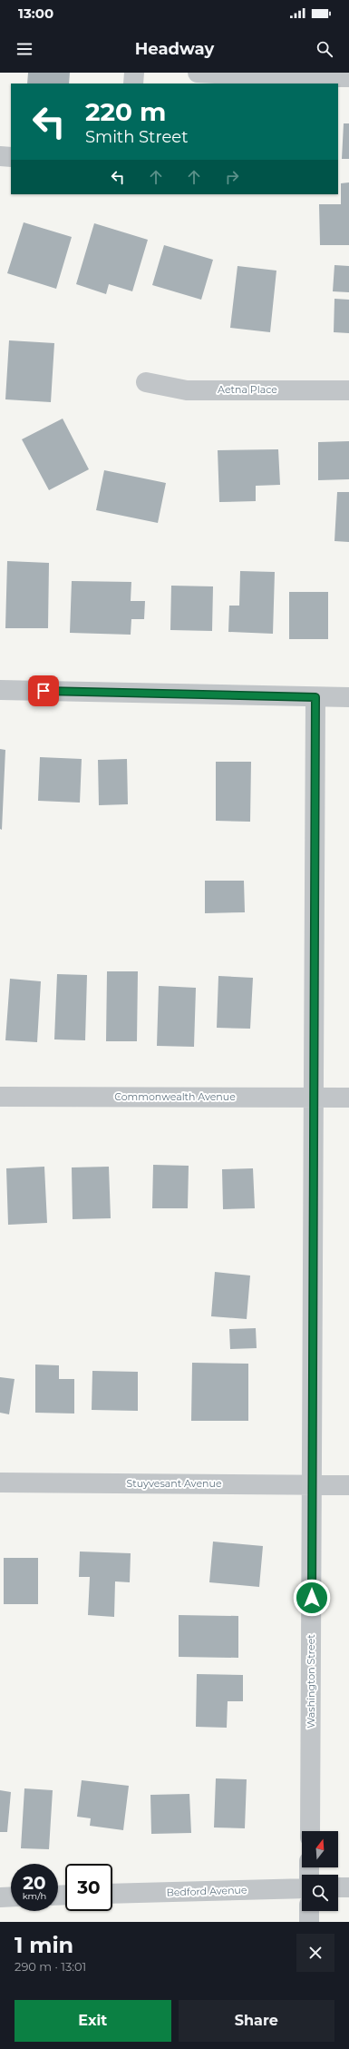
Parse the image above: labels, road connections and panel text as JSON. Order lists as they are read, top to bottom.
{
  "streets": {
    "street": [
      "Aetna Place",
      "Commonwealth Avenue",
      "Stuyvesant Avenue",
      "Washington Street",
      "Bedford Avenue"
    ]
  },
  "crossings": [
    ["Commonwealth Avenue", "Washington Street"],
    ["Stuyvesant Avenue", "Washington Street"]
  ],
  "north": "top",
  "page": {
    "status": "13:00",
    "header": "Headway",
    "turn": ["220 m", "Smith Street"],
    "speed": "20 km/h",
    "limit": "30",
    "heading": ["1 min", "290 m · 13:01"],
    "buttons": ["Exit", "Share"]
  }
}
